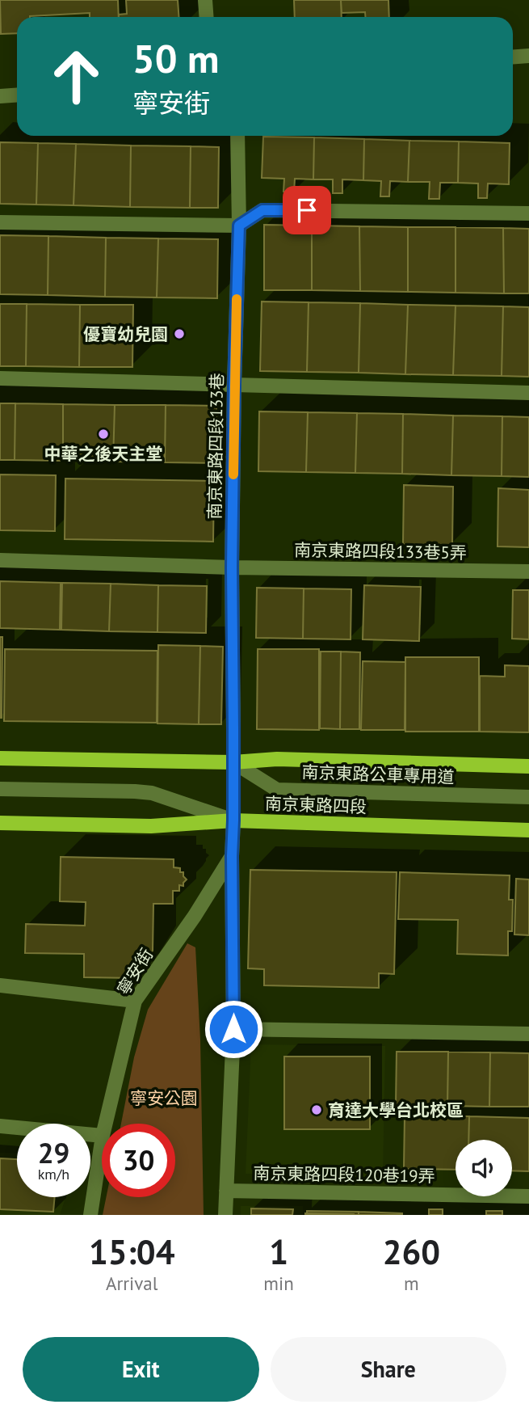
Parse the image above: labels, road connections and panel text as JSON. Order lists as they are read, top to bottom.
{
  "streets": {
    "main road": ["南京東路四段"],
    "street": [
      "南京東路四段133巷",
      "南京東路四段133巷5弄",
      "南京東路公車專用道",
      "寧安街",
      "南京東路四段120巷19弄"
    ]
  },
  "crossings": [
    ["南京東路四段133巷", "南京東路四段133巷5弄"],
    ["南京東路四段133巷", "南京東路公車專用道"],
    ["南京東路四段133巷", "寧安街"],
    ["南京東路公車專用道", "寧安街"],
    ["南京東路四段", "寧安街"]
  ],
  "parks": ["寧安公園"],
  "places": ["優寶幼兒園", "中華之後天主堂", "育達大學台北校區"],
  "page": {
    "turn": ["50 m", "寧安街"],
    "speed": "29 km/h",
    "limit": "30",
    "eta": [
      "15:04",
      "Arrival",
      "1",
      "min",
      "260",
      "m"
    ],
    "buttons": ["Exit", "Share"]
  }
}
